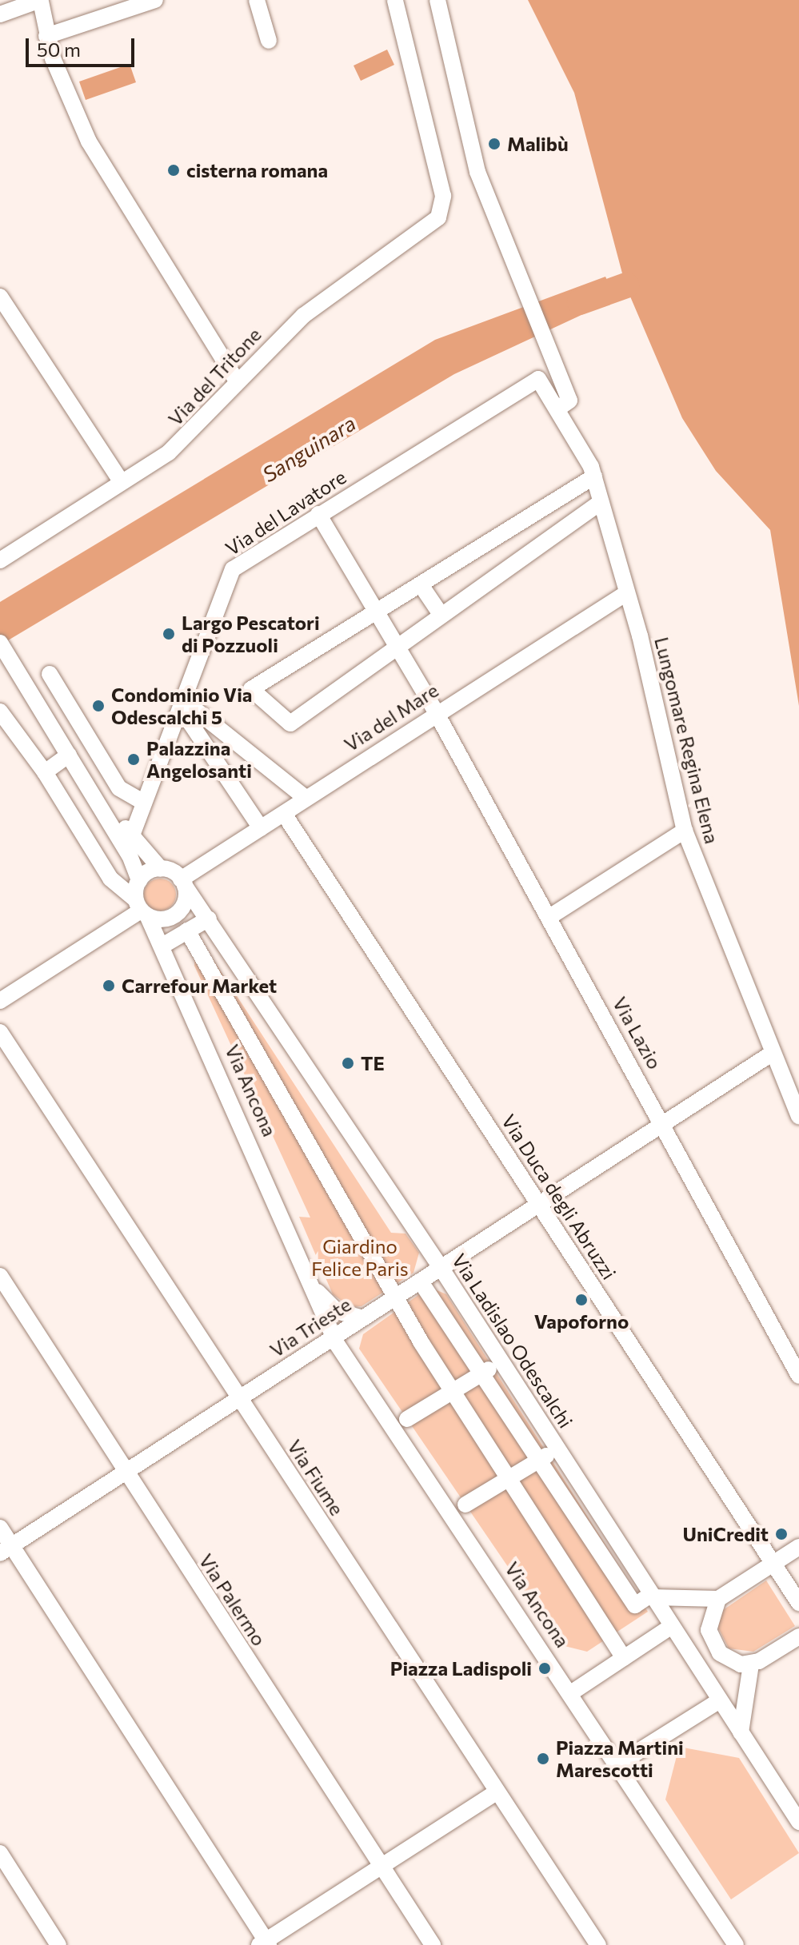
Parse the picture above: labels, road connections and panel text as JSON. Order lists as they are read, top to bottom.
{
  "streets": {
    "street": [
      "Via del Tritone",
      "Via del Lavatore",
      "Via del Mare",
      "Lungomare Regina Elena",
      "Via Lazio",
      "Via Ancona",
      "Via Duca degli Abruzzi",
      "Via Trieste",
      "Via Ladislao Odescalchi",
      "Via Fiume",
      "Via Palermo"
    ]
  },
  "crossings": [
    ["Via del Lavatore", "Lungomare Regina Elena"],
    ["Via del Lavatore", "Via Lazio"],
    ["Via del Mare", "Lungomare Regina Elena"],
    ["Via del Mare", "Via Lazio"],
    ["Via del Mare", "Via Ancona"],
    ["Via del Mare", "Via Duca degli Abruzzi"],
    ["Via del Mare", "Via Ladislao Odescalchi"],
    ["Lungomare Regina Elena", "Via Trieste"],
    ["Via Lazio", "Via Trieste"],
    ["Via Ancona", "Via Trieste"],
    ["Via Ancona", "Via Ladislao Odescalchi"],
    ["Via Duca degli Abruzzi", "Via Trieste"],
    ["Via Trieste", "Via Ladislao Odescalchi"],
    ["Via Trieste", "Via Fiume"],
    ["Via Trieste", "Via Palermo"]
  ],
  "water": ["Sanguinara"],
  "parks": ["Giardino Felice Paris"],
  "places": [
    "Malibù",
    "cisterna romana",
    "Largo Pescatori di Pozzuoli",
    "Condominio Via Odescalchi 5",
    "Palazzina Angelosanti",
    "Carrefour Market",
    "TE",
    "Vapoforno",
    "UniCredit",
    "Piazza Ladispoli",
    "Piazza Martini Marescotti"
  ],
  "scale_bar": "50 m"
}
